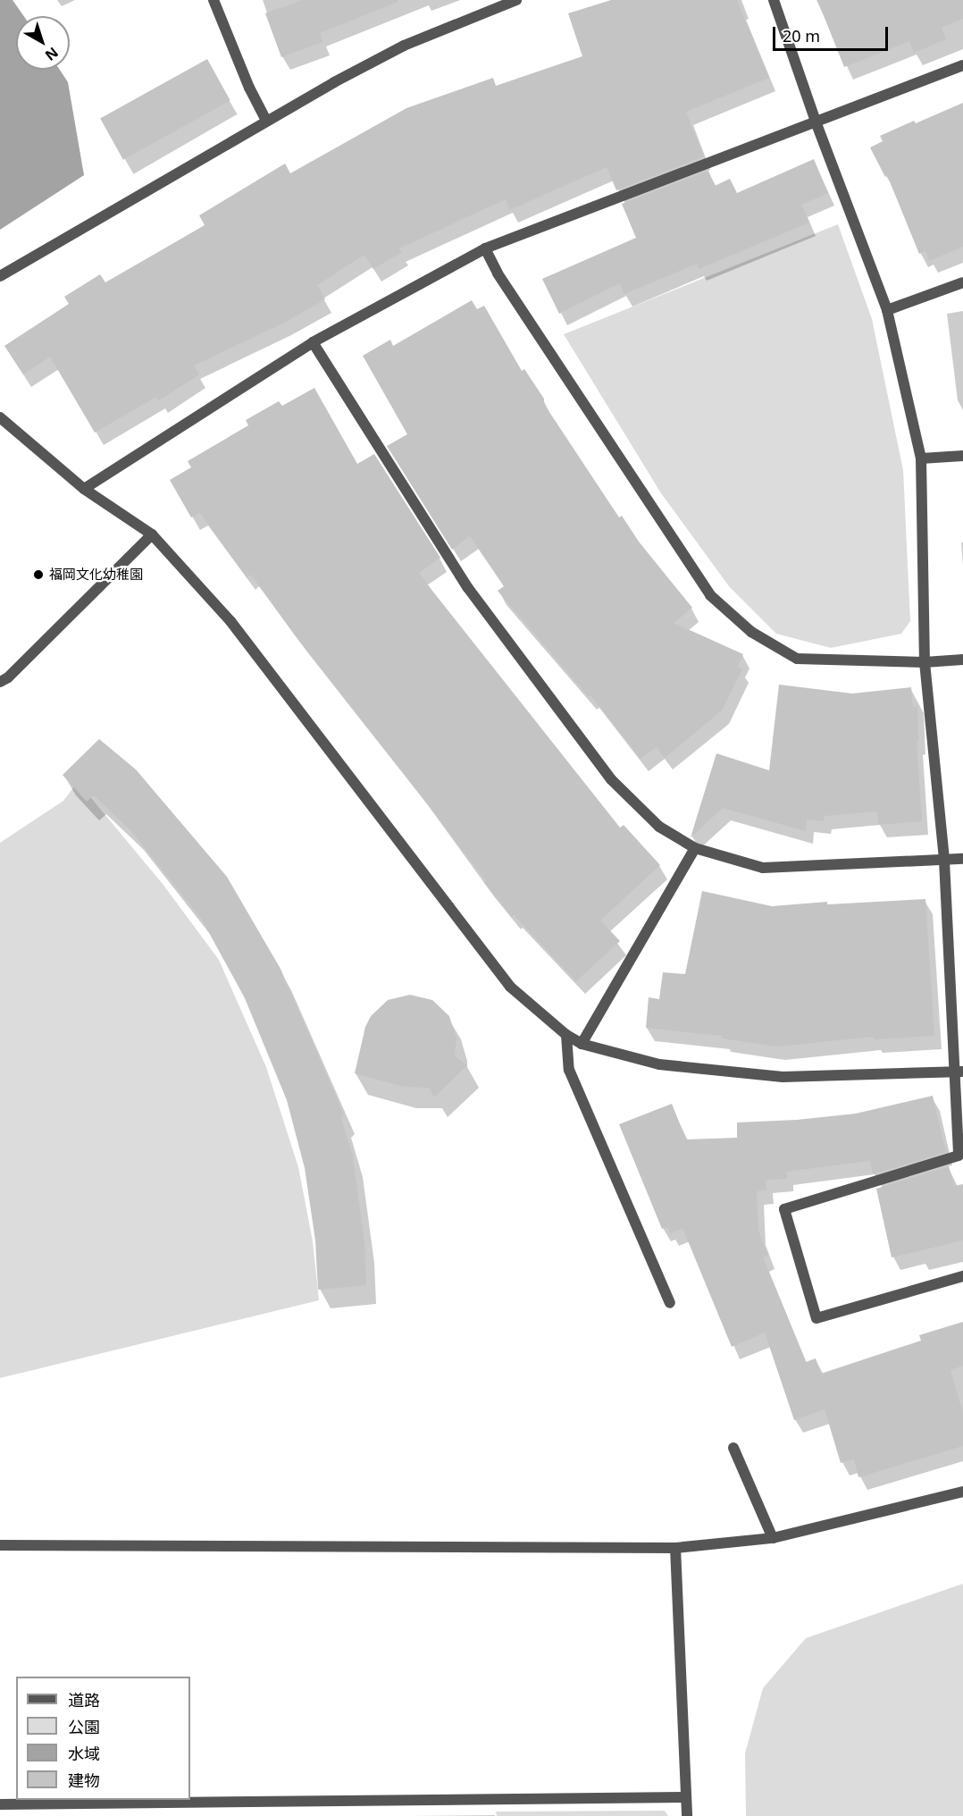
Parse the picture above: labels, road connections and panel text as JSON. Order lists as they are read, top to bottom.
{
  "places": ["福岡文化幼稚園"],
  "legend": [
    "道路",
    "公園",
    "水域",
    "建物"
  ],
  "scale_bar": "20 m",
  "north": "bottom right"
}
